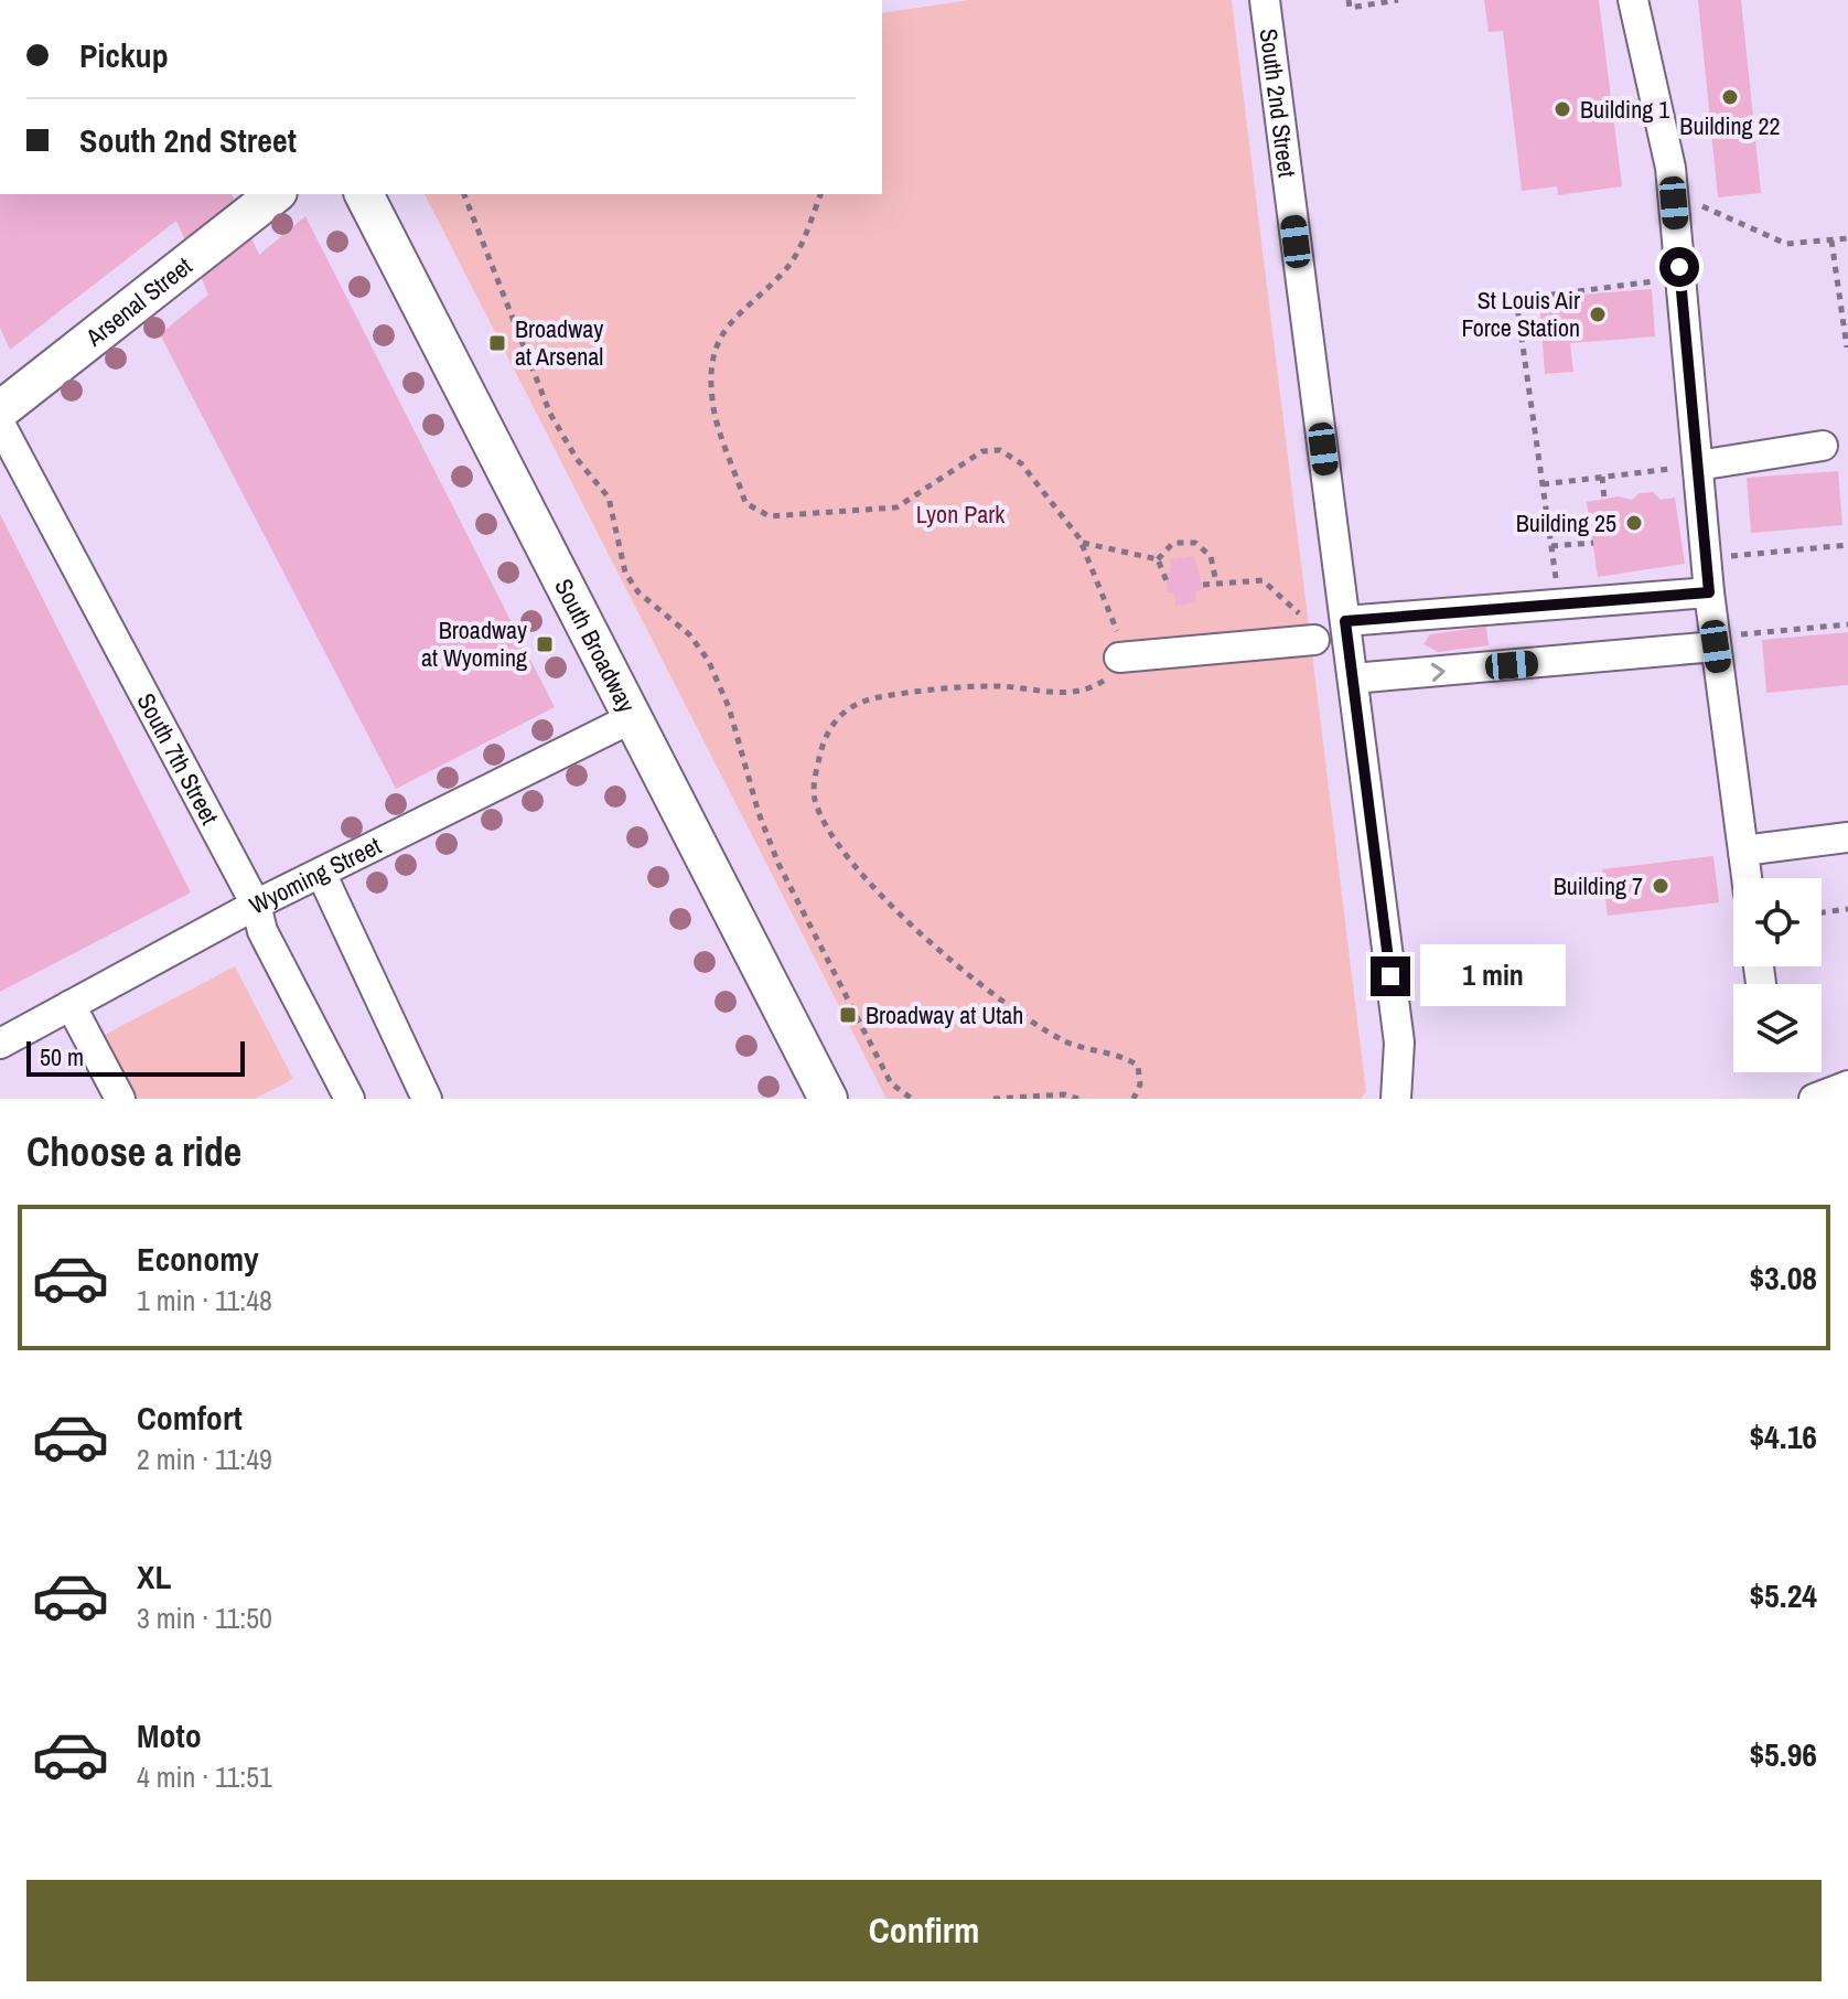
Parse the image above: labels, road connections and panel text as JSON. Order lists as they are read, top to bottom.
{
  "streets": {
    "main road": ["Arsenal Street", "South Broadway"],
    "street": ["South 2nd Street", "South 7th Street", "Wyoming Street"]
  },
  "crossings": [
    ["South Broadway", "Wyoming Street"],
    ["South 7th Street", "Wyoming Street"]
  ],
  "parks": ["Lyon Park"],
  "places": {
    "other": [
      "Building 22",
      "Building 1",
      "St Louis Air Force Station",
      "Building 25",
      "Building 7"
    ],
    "transit": ["Broadway at Arsenal", "Broadway at Wyoming", "Broadway at Utah"]
  },
  "scale_bar": "50 m",
  "page": {
    "banner": ["Pickup", "South 2nd Street"],
    "bubble": "1 min",
    "scale": "50 m",
    "heading": "Choose a ride",
    "list": [
      {
        "name": "Economy",
        "note": "1 min · 11:48",
        "value": "$3.08"
      },
      {
        "name": "Comfort",
        "note": "2 min · 11:49",
        "value": "$4.16"
      },
      {
        "name": "XL",
        "note": "3 min · 11:50",
        "value": "$5.24"
      },
      {
        "name": "Moto",
        "note": "4 min · 11:51",
        "value": "$5.96"
      }
    ],
    "buttons": "Confirm"
  }
}
